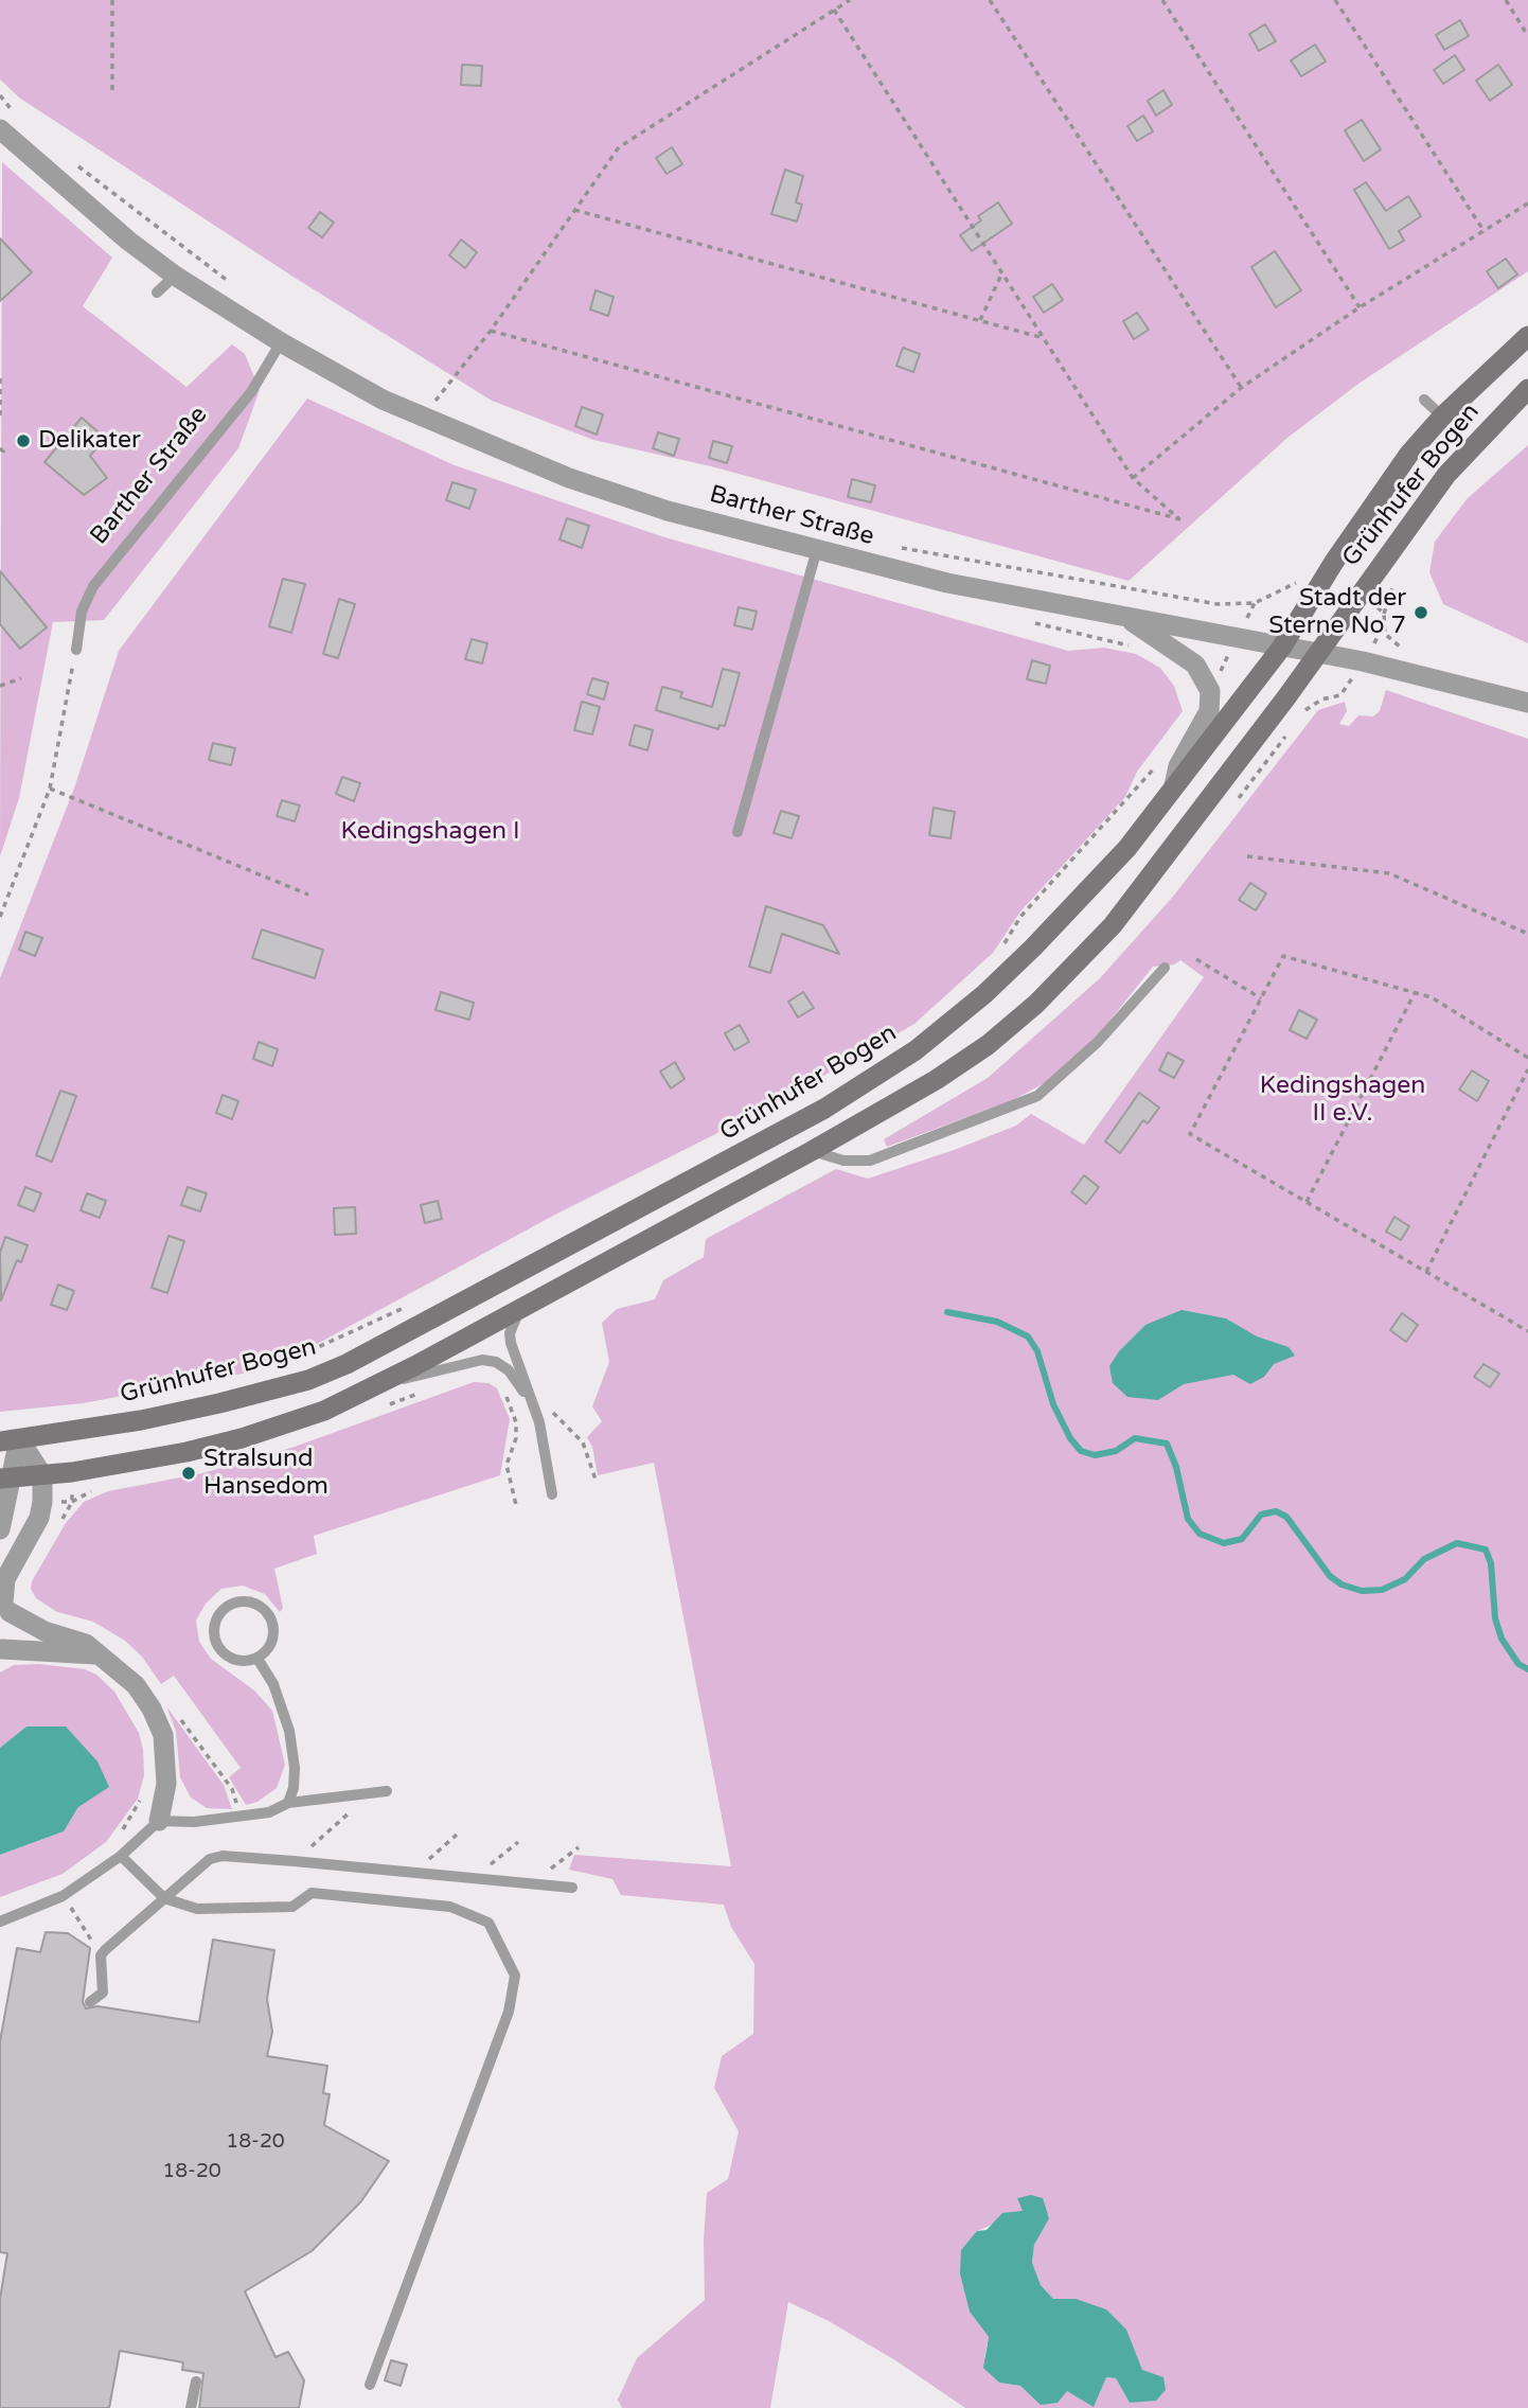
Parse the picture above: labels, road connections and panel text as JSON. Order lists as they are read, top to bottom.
{
  "streets": {
    "main road": ["Grünhufer Bogen"],
    "street": ["Barther Straße"]
  },
  "crossings": [
    ["Barther Straße", "Grünhufer Bogen"]
  ],
  "parks": ["Kedingshagen I", "Kedingshagen II e.V."],
  "places": ["Delikater", "Stadt der Sterne No 7", "Stralsund Hansedom"],
  "house_numbers": ["18-20", "18-20"]
}
